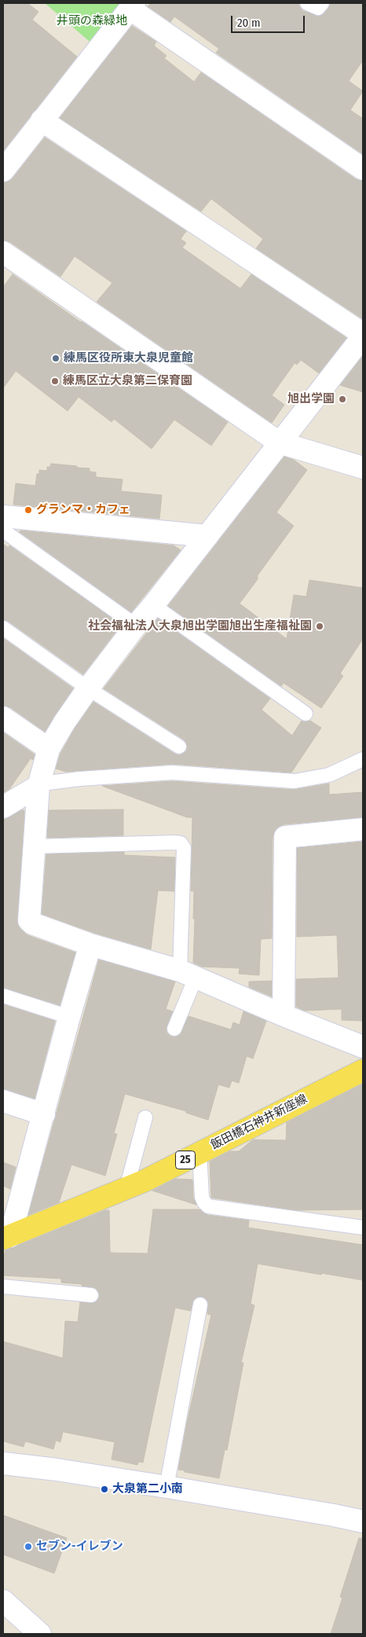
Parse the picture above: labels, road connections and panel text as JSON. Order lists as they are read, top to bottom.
{
  "streets": {
    "main road": ["飯田橋石神井新座線", "25"]
  },
  "parks": ["井頭の森緑地"],
  "places": [
    "練馬区役所東大泉児童館",
    "練馬区立大泉第二保育園",
    "旭出学園",
    "グランマ・カフェ",
    "社会福祉法人大泉旭出学園旭出生産福祉園",
    "大泉第二小南",
    "セブン-イレブン"
  ],
  "scale_bar": "20 m"
}
